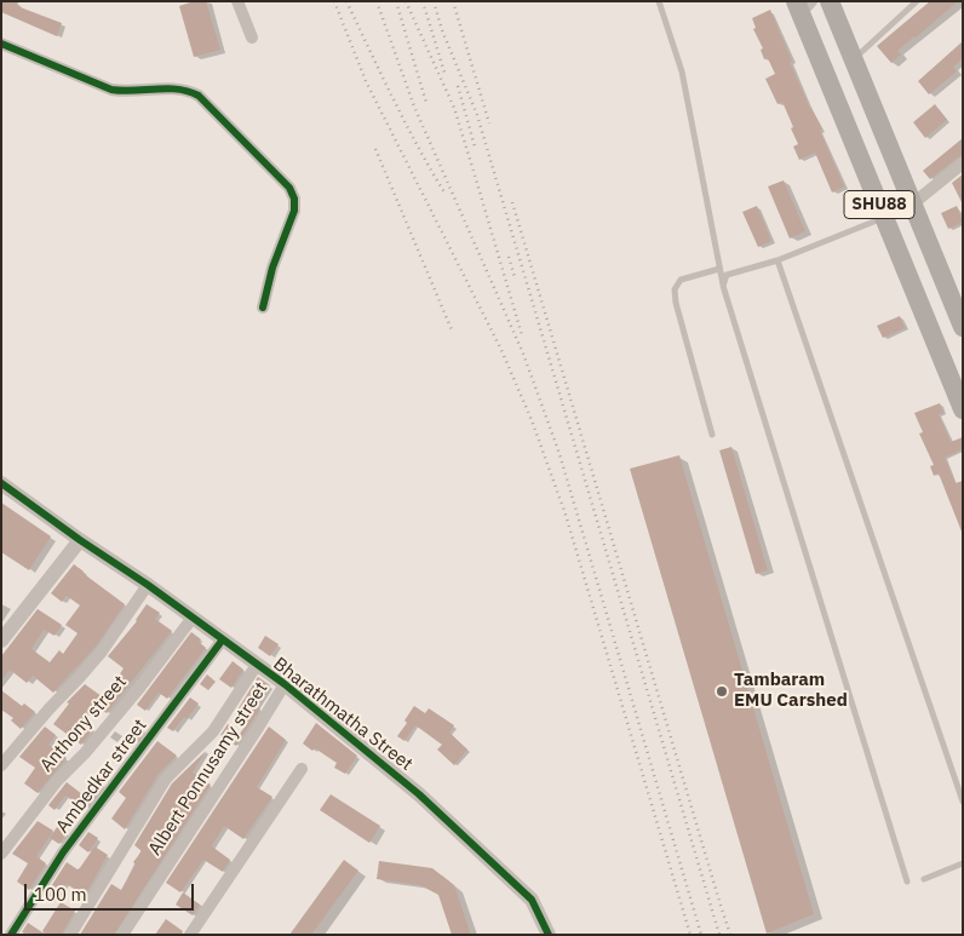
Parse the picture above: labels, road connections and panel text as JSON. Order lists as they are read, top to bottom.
{
  "streets": {
    "main road": ["SHU88"],
    "street": [
      "Bharathmatha Street",
      "Anthony street",
      "Albert Ponnusamy street",
      "Ambedkar street"
    ]
  },
  "crossings": [
    ["Bharathmatha Street", "Anthony street"],
    ["Bharathmatha Street", "Albert Ponnusamy street"],
    ["Bharathmatha Street", "Ambedkar street"]
  ],
  "places": ["Tambaram EMU Carshed"],
  "scale_bar": "100 m"
}
